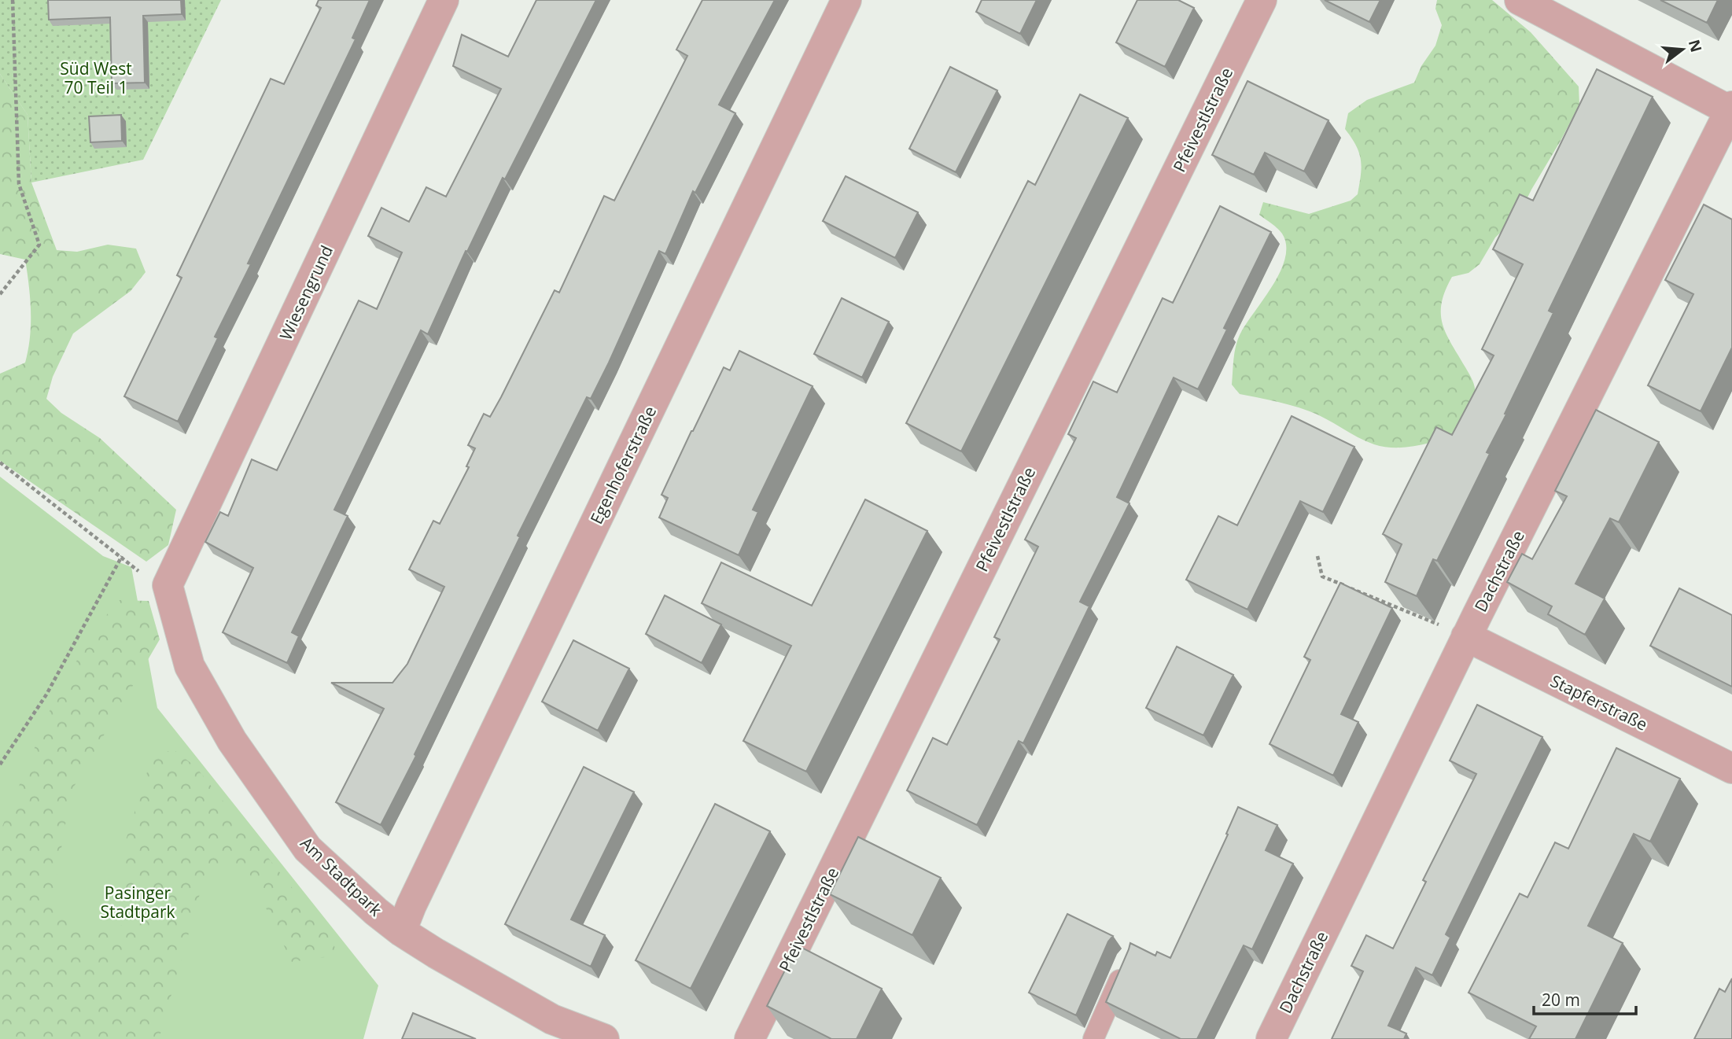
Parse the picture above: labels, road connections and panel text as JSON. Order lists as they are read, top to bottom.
{
  "streets": {
    "street": [
      "Pfeivestlstraße",
      "Wiesengrund",
      "Egenhoferstraße",
      "Dachstraße",
      "Stapferstraße",
      "Am Stadtpark"
    ]
  },
  "crossings": [
    ["Wiesengrund", "Am Stadtpark"],
    ["Egenhoferstraße", "Am Stadtpark"],
    ["Dachstraße", "Stapferstraße"]
  ],
  "parks": ["Süd West 70 Teil 1", "Pasinger Stadtpark"],
  "scale_bar": "20 m",
  "north": "right"
}
